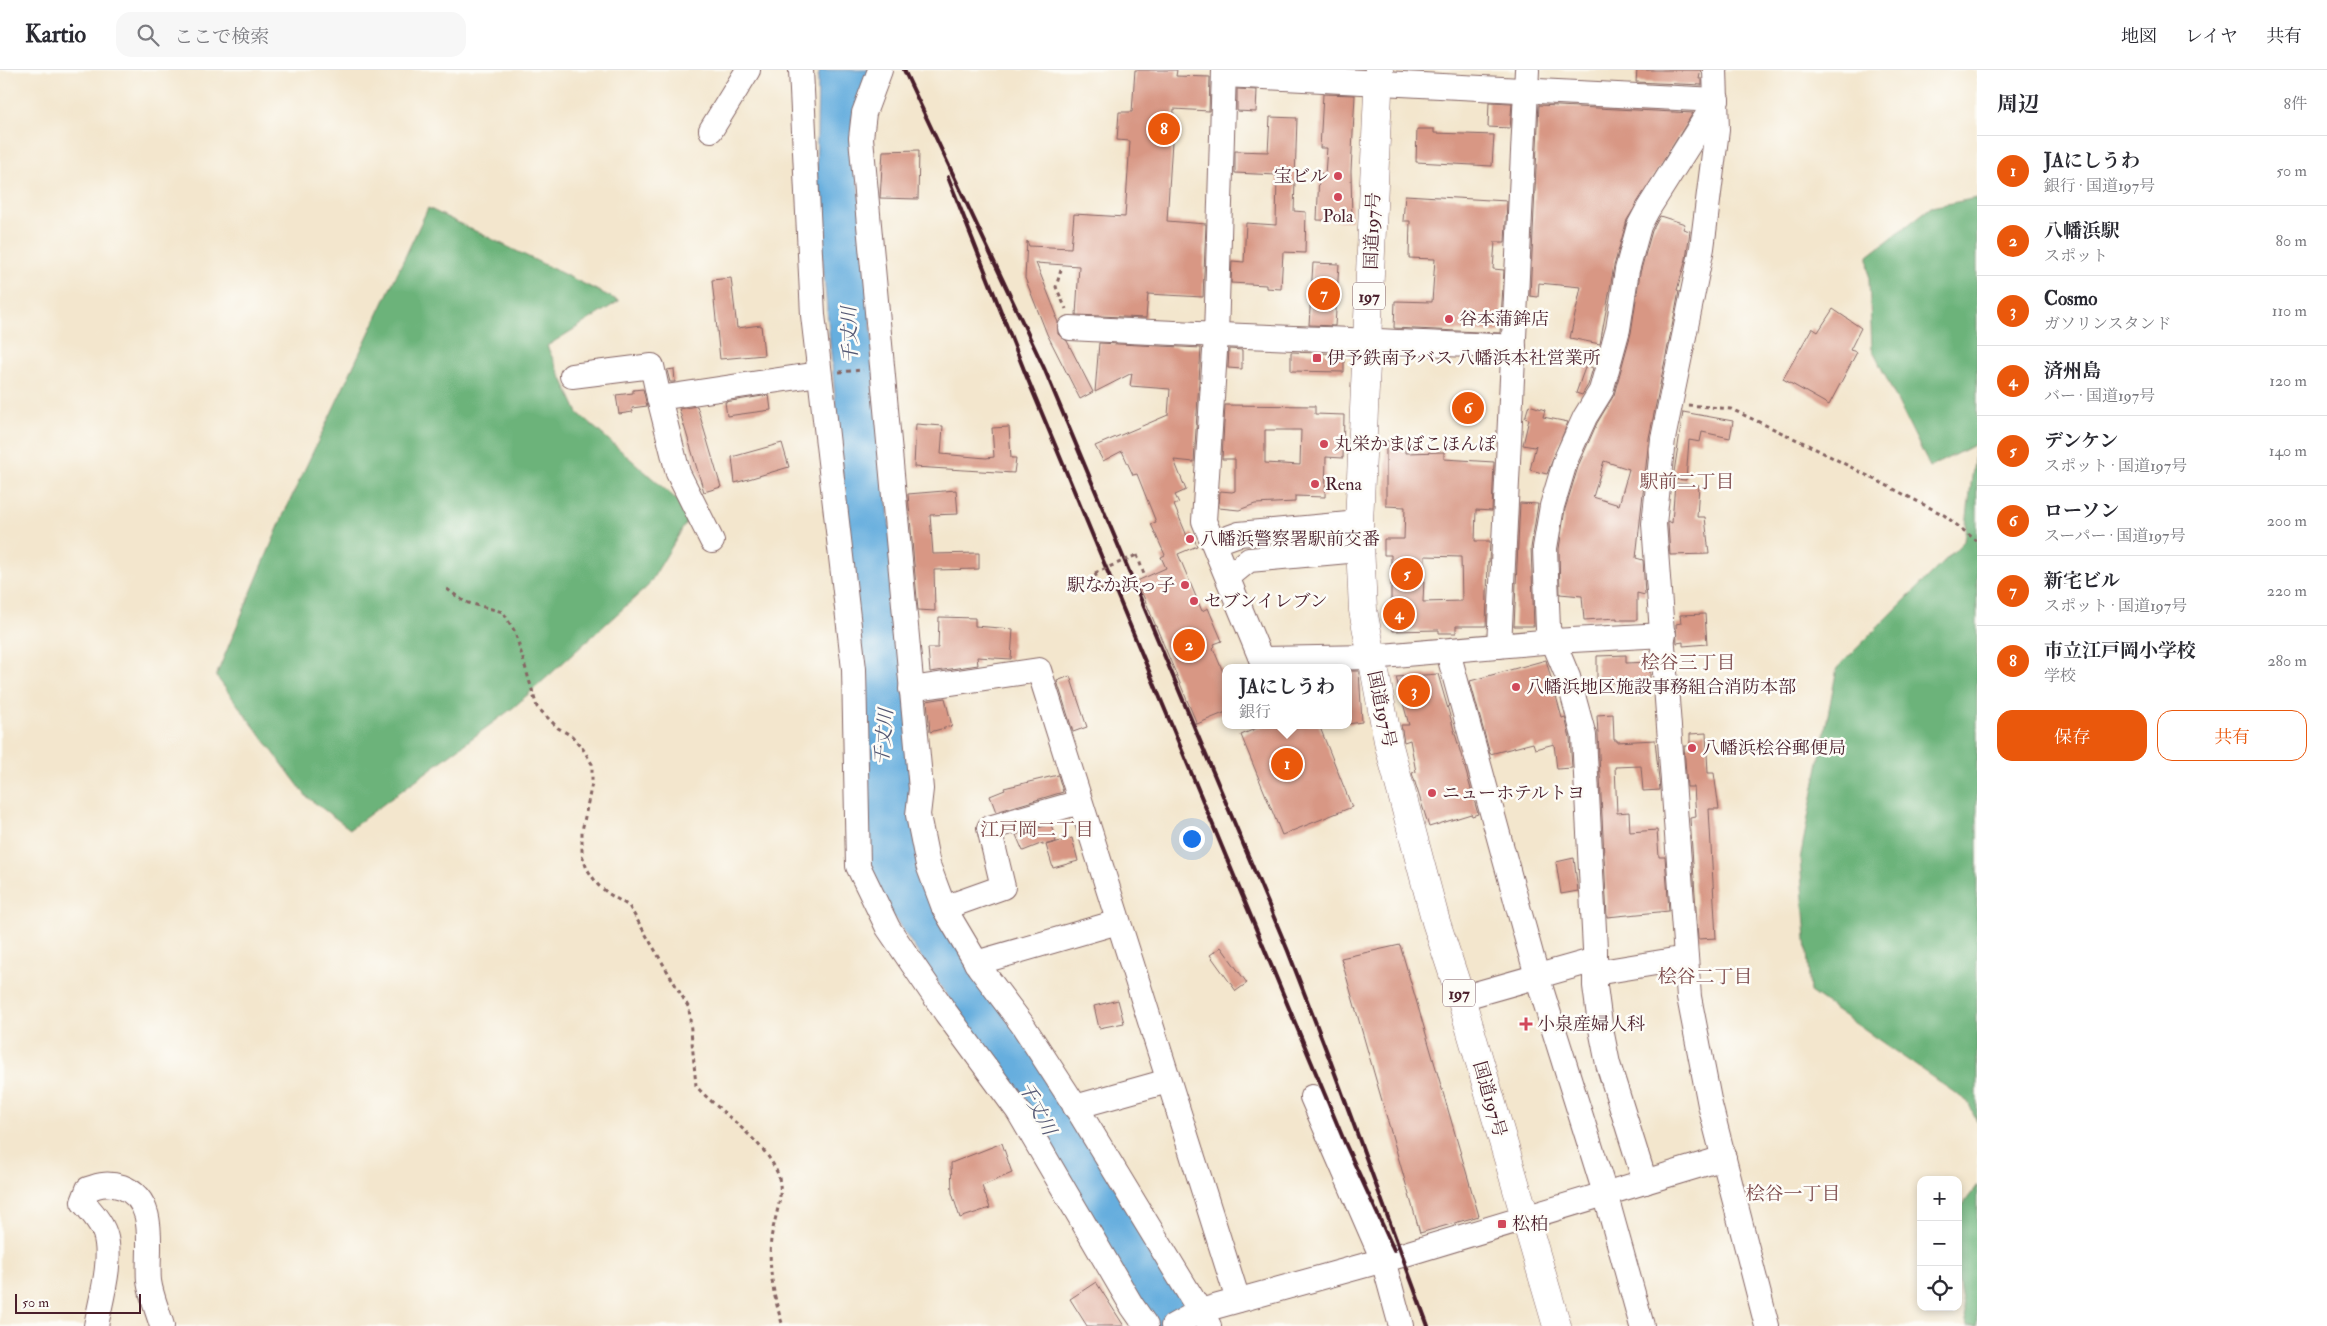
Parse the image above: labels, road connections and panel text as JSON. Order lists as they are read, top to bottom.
{
  "streets": {
    "highway": ["国道197号", "197"]
  },
  "districts": [
    "駅前二丁目",
    "桧谷三丁目",
    "江戸岡二丁目",
    "桧谷二丁目",
    "桧谷一丁目"
  ],
  "water": ["千丈川"],
  "places": {
    "other": [
      "宝ビル",
      "Pola",
      "谷本蒲鉾店",
      "丸栄かまぼこほんぽ",
      "Rena",
      "八幡浜警察署駅前交番",
      "駅なか浜っ子",
      "セブンイレブン",
      "八幡浜地区施設事務組合消防本部",
      "八幡浜桧谷郵便局",
      "ニューホテルトヨ"
    ],
    "transit": ["伊予鉄南予バス 八幡浜本社営業所", "松柏"],
    "health": ["小泉産婦人科"]
  },
  "scale_bar": "50 m",
  "page": {
    "header": "Kartio",
    "search": "ここで検索",
    "nav": ["地図", "レイヤ", "共有"],
    "heading": ["周辺", "8件"],
    "pins": [
      "8",
      "7",
      "6",
      "5",
      "4",
      "2",
      "3",
      "1"
    ],
    "list": [
      {
        "mark": "1",
        "name": "JAにしうわ",
        "note": "銀行 · 国道197号",
        "value": "50 m"
      },
      {
        "mark": "2",
        "name": "八幡浜駅",
        "note": "スポット",
        "value": "80 m"
      },
      {
        "mark": "3",
        "name": "Cosmo",
        "note": "ガソリンスタンド",
        "value": "110 m"
      },
      {
        "mark": "4",
        "name": "済州島",
        "note": "バー · 国道197号",
        "value": "120 m"
      },
      {
        "mark": "5",
        "name": "デンケン",
        "note": "スポット · 国道197号",
        "value": "140 m"
      },
      {
        "mark": "6",
        "name": "ローソン",
        "note": "スーパー · 国道197号",
        "value": "200 m"
      },
      {
        "mark": "7",
        "name": "新宅ビル",
        "note": "スポット · 国道197号",
        "value": "220 m"
      },
      {
        "mark": "8",
        "name": "市立江戸岡小学校",
        "note": "学校",
        "value": "280 m"
      }
    ],
    "popup": ["JAにしうわ", "銀行"],
    "buttons": ["保存", "共有"],
    "map_buttons": ["+", "−"],
    "scale": "50 m"
  }
}
